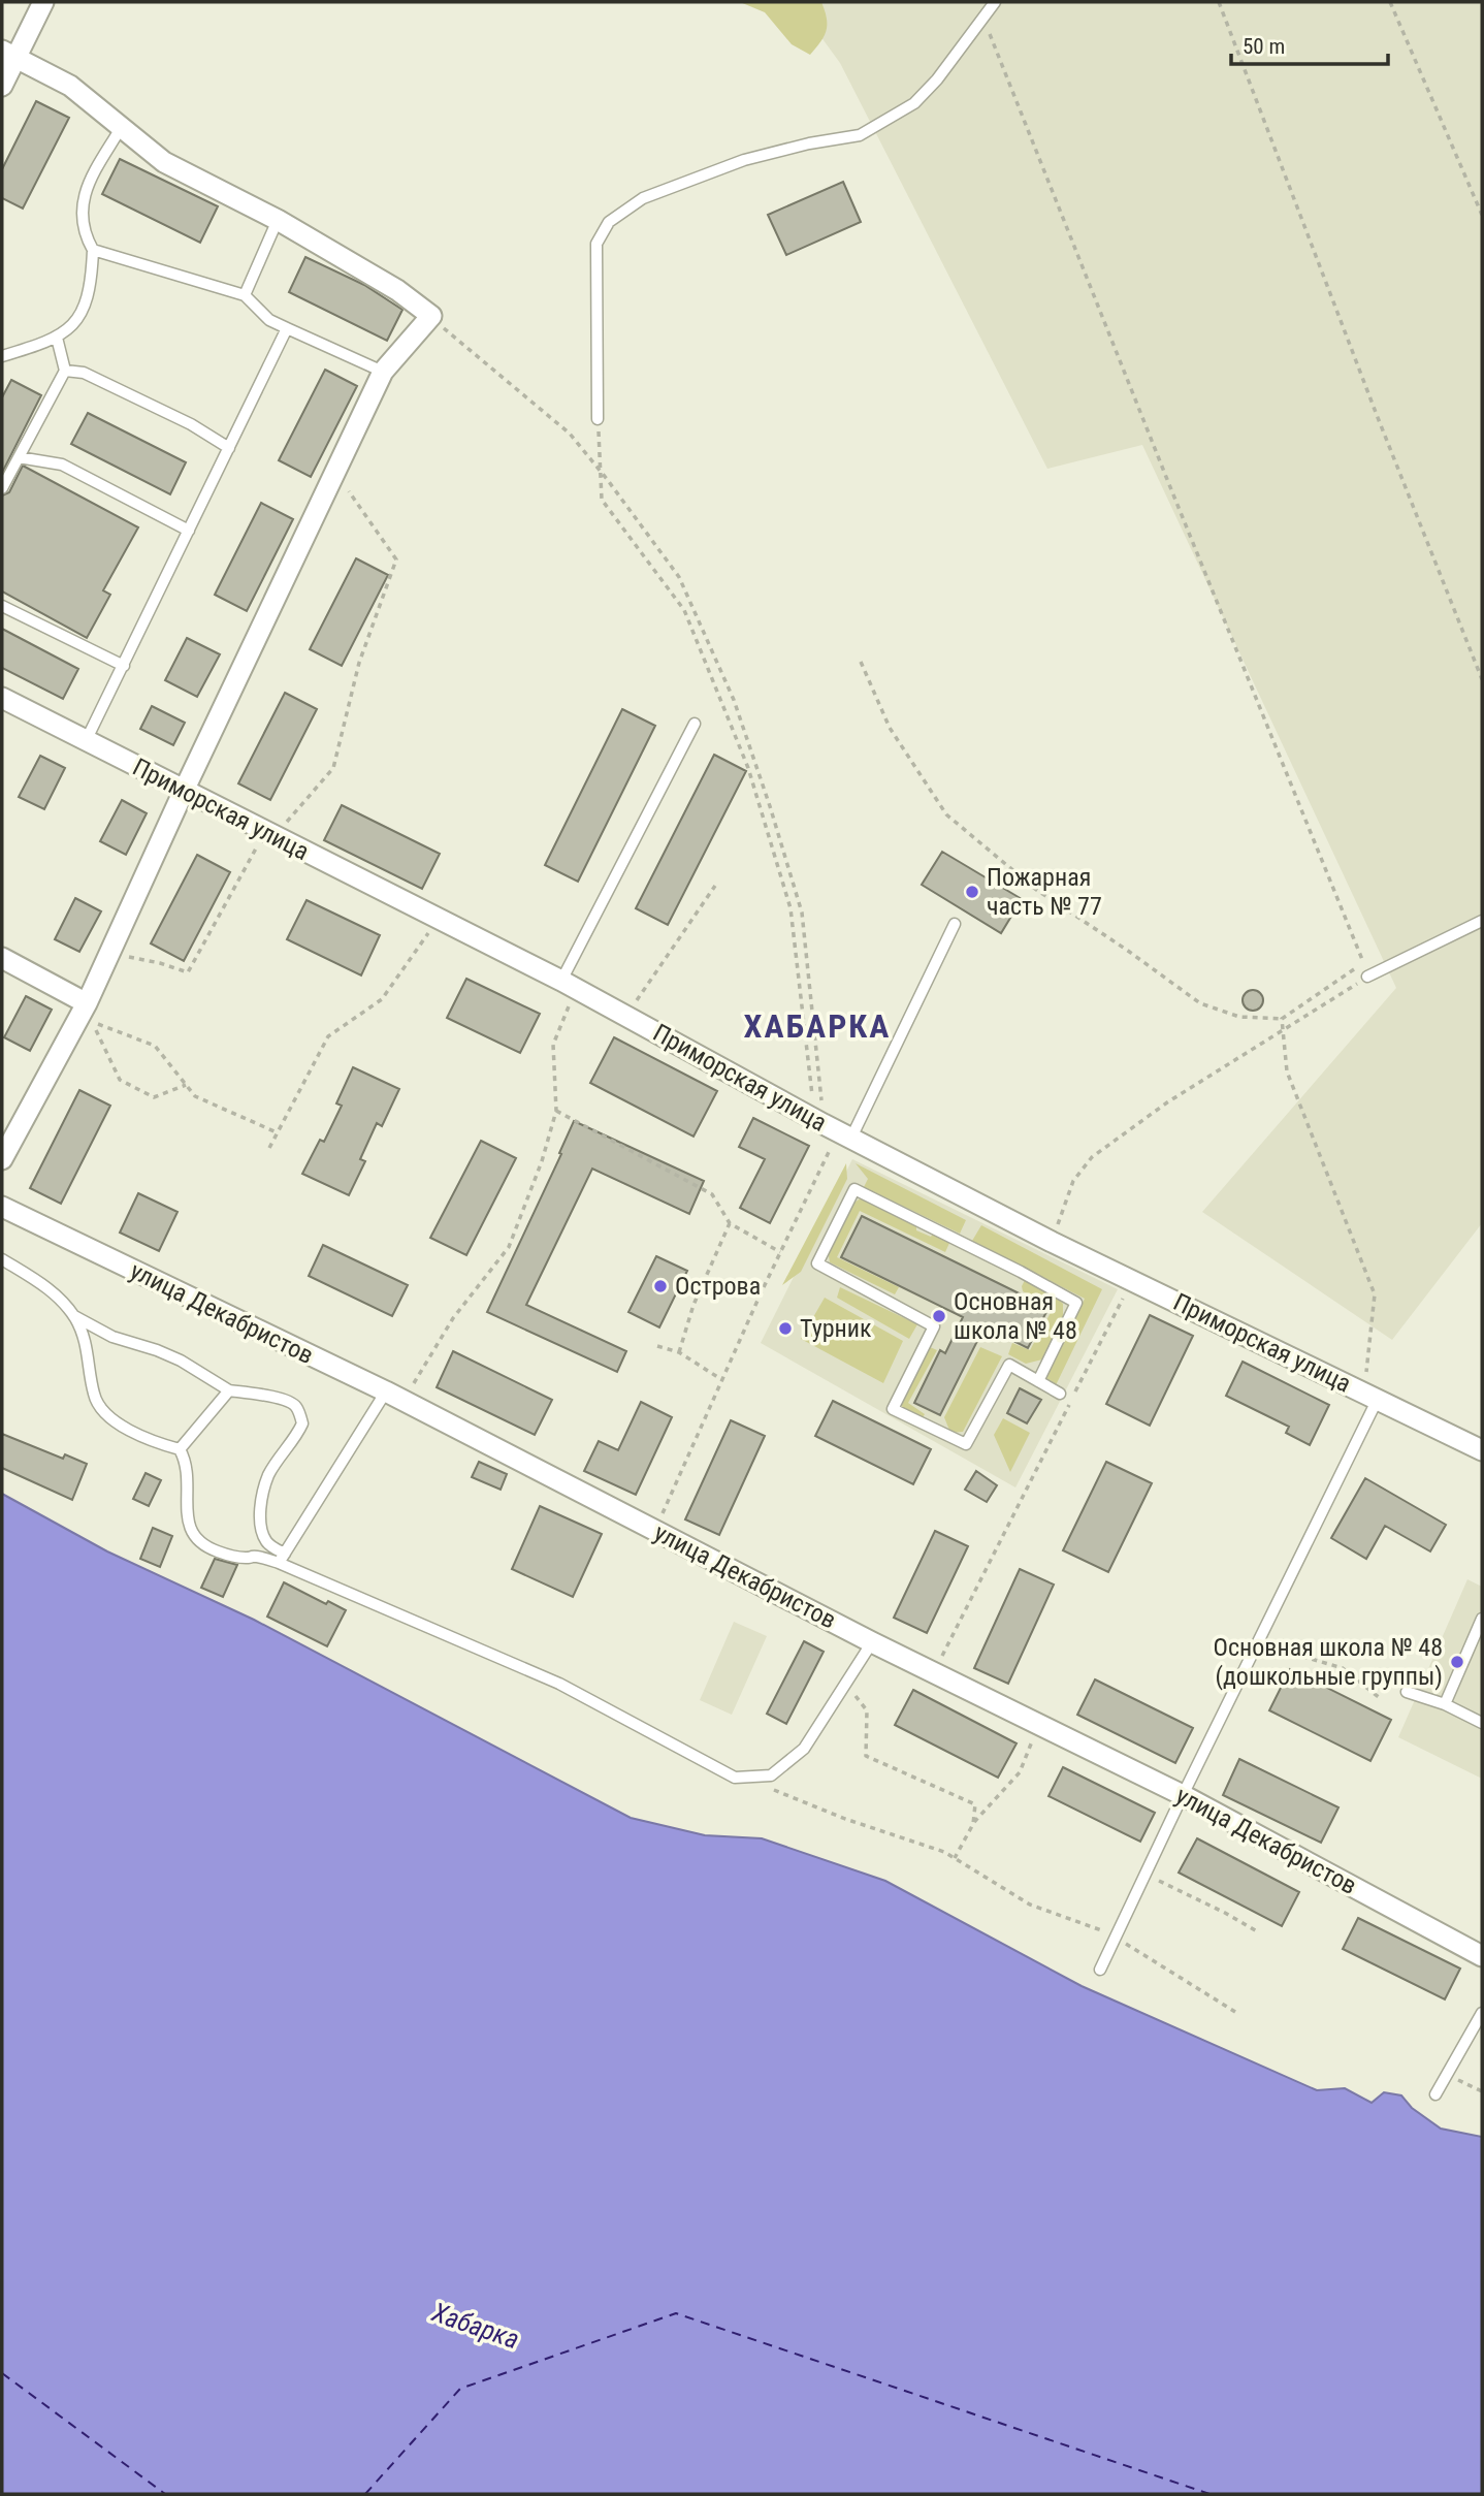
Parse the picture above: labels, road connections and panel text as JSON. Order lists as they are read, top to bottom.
{
  "streets": {
    "street": ["Приморская улица", "улица Декабристов"]
  },
  "districts": ["ХАБАРКА"],
  "water": ["Хабарка"],
  "places": [
    "Пожарная часть № 77",
    "Острова",
    "Основная школа № 48",
    "Турник",
    "Основная школа № 48 (дошкольные группы)"
  ],
  "scale_bar": "50 m"
}
